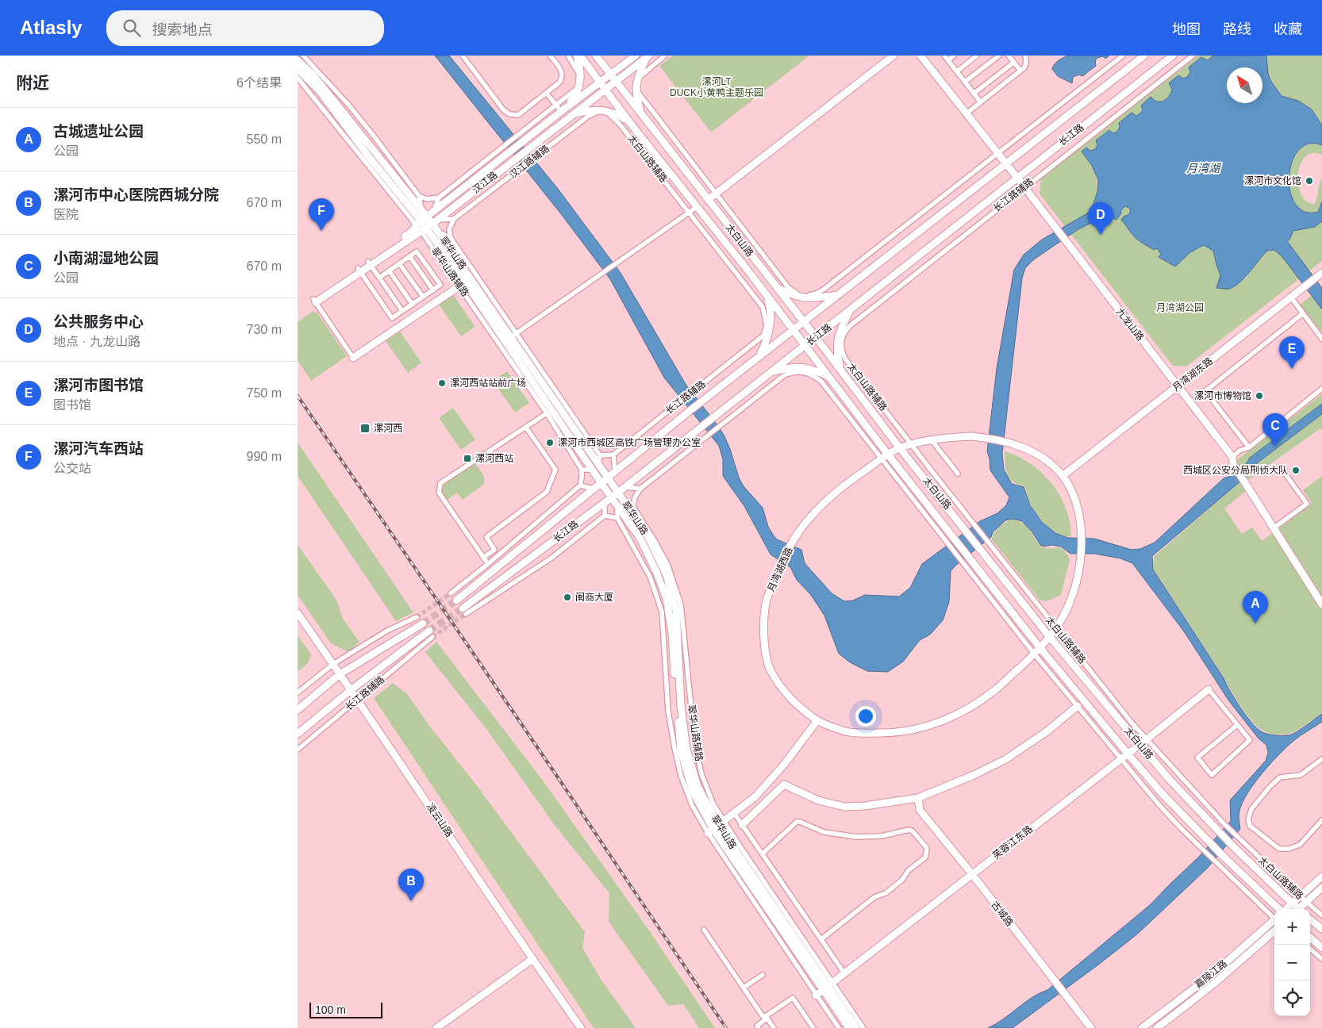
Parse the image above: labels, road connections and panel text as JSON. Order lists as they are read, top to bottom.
{
  "streets": {
    "main road": [
      "长江路",
      "汉江路",
      "太白山路",
      "翠华山路",
      "九龙山路",
      "月湾湖东路",
      "月湾湖西路",
      "凌云山路",
      "芙蓉江东路",
      "古城路",
      "嘉陵江路"
    ],
    "street": [
      "太白山路辅路",
      "汉江路辅路",
      "长江路辅路",
      "翠华山路辅路"
    ]
  },
  "crossings": [
    ["长江路", "太白山路"],
    ["长江路", "翠华山路"],
    ["长江路", "九龙山路"],
    ["太白山路辅路", "汉江路辅路"],
    ["太白山路辅路", "长江路辅路"],
    ["太白山路辅路", "芙蓉江东路"],
    ["汉江路", "太白山路"],
    ["汉江路", "翠华山路"],
    ["汉江路", "翠华山路辅路"],
    ["长江路辅路", "九龙山路"],
    ["长江路辅路", "凌云山路"],
    ["太白山路", "月湾湖西路"],
    ["太白山路", "芙蓉江东路"],
    ["翠华山路", "翠华山路辅路"],
    ["翠华山路", "芙蓉江东路"],
    ["翠华山路辅路", "芙蓉江东路"],
    ["九龙山路", "月湾湖东路"],
    ["芙蓉江东路", "古城路"]
  ],
  "water": ["月湾湖"],
  "parks": ["漯河LT DUCK小黄鸭主题乐园", "月湾湖公园"],
  "places": {
    "other": [
      "漯河市文化馆",
      "漯河西站站前广场",
      "漯河市博物馆",
      "漯河市西城区高铁广场管理办公室",
      "西城区公安分局刑侦大队",
      "闽商大厦"
    ],
    "transit": ["漯河西", "漯河西站"]
  },
  "scale_bar": "100 m",
  "north": "top left",
  "page": {
    "header": "Atlasly",
    "search": "搜索地点",
    "nav": ["地图", "路线", "收藏"],
    "heading": ["附近", "6个结果"],
    "list": [
      {
        "mark": "A",
        "name": "古城遗址公园",
        "note": "公园",
        "value": "550 m"
      },
      {
        "mark": "B",
        "name": "漯河市中心医院西城分院",
        "note": "医院",
        "value": "670 m"
      },
      {
        "mark": "C",
        "name": "小南湖湿地公园",
        "note": "公园",
        "value": "670 m"
      },
      {
        "mark": "D",
        "name": "公共服务中心",
        "note": "地点 · 九龙山路",
        "value": "730 m"
      },
      {
        "mark": "E",
        "name": "漯河市图书馆",
        "note": "图书馆",
        "value": "750 m"
      },
      {
        "mark": "F",
        "name": "漯河汽车西站",
        "note": "公交站",
        "value": "990 m"
      }
    ],
    "pins": [
      "F",
      "D",
      "E",
      "C",
      "A",
      "B"
    ],
    "map_buttons": ["+", "−"],
    "scale": "100 m"
  }
}
